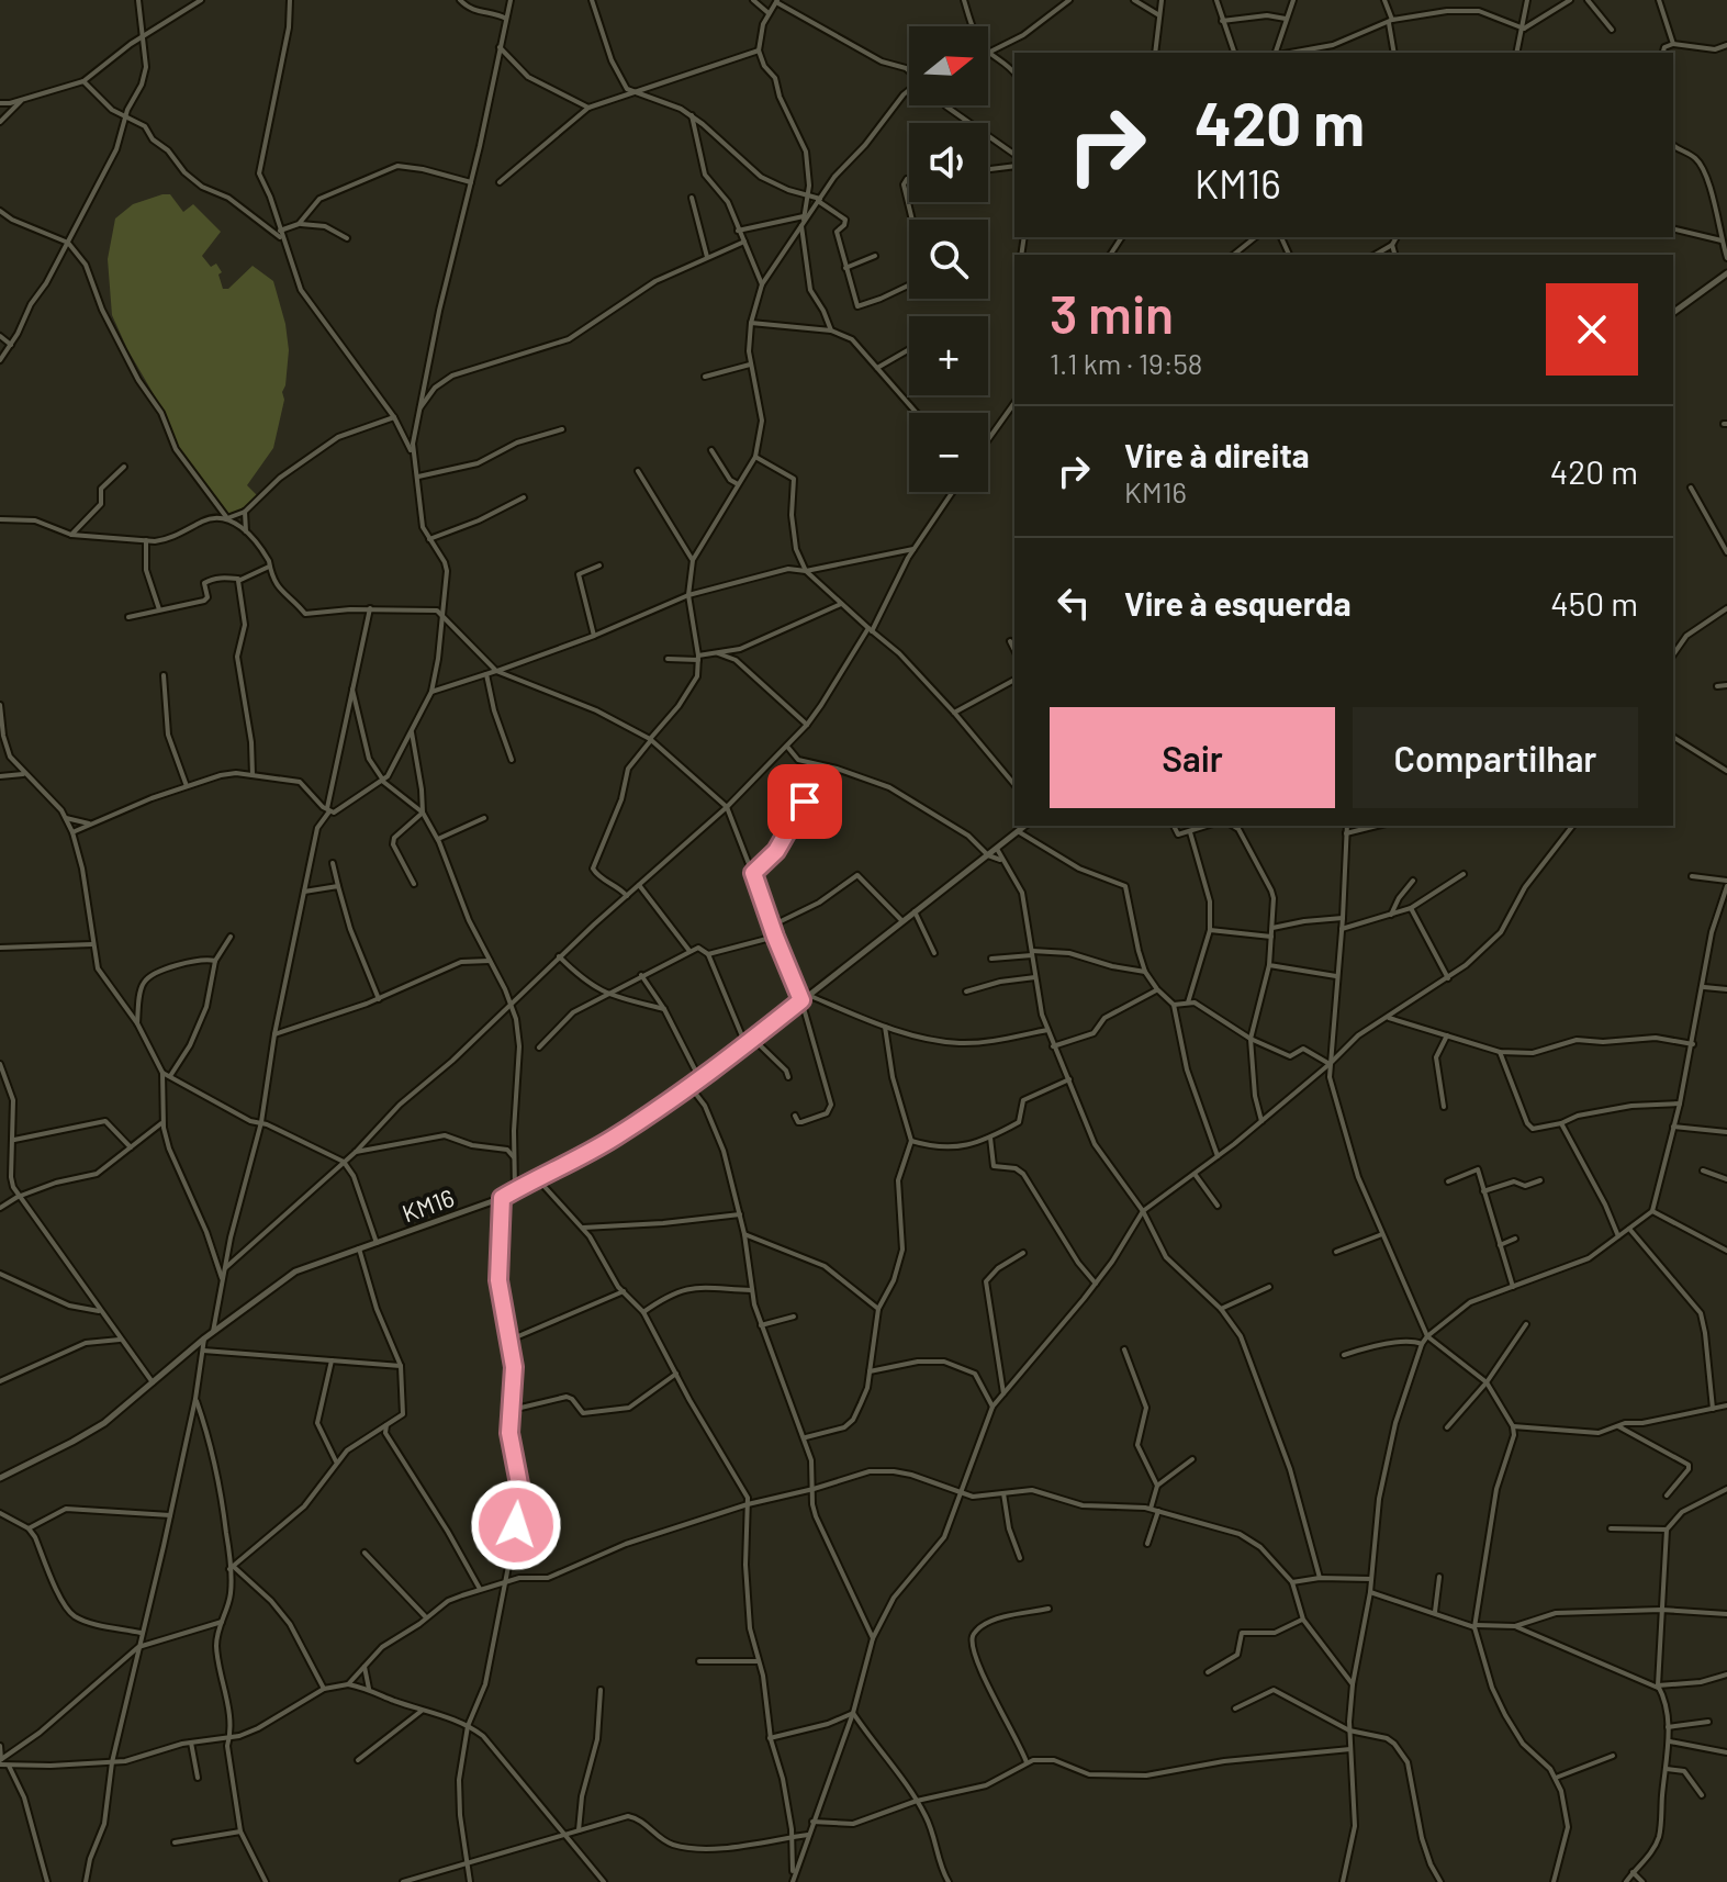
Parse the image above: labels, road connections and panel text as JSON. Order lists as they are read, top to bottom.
{
  "streets": {
    "street": ["KM16"]
  },
  "north": "right",
  "page": {
    "map_buttons": ["+", "−"],
    "turn": ["420 m", "KM16"],
    "heading": ["3 min", "1.1 km · 19:58"],
    "list": [
      {
        "name": "Vire à direita",
        "note": "KM16",
        "value": "420 m"
      },
      {
        "name": "Vire à esquerda",
        "value": "450 m"
      }
    ],
    "buttons": ["Sair", "Compartilhar"]
  }
}
